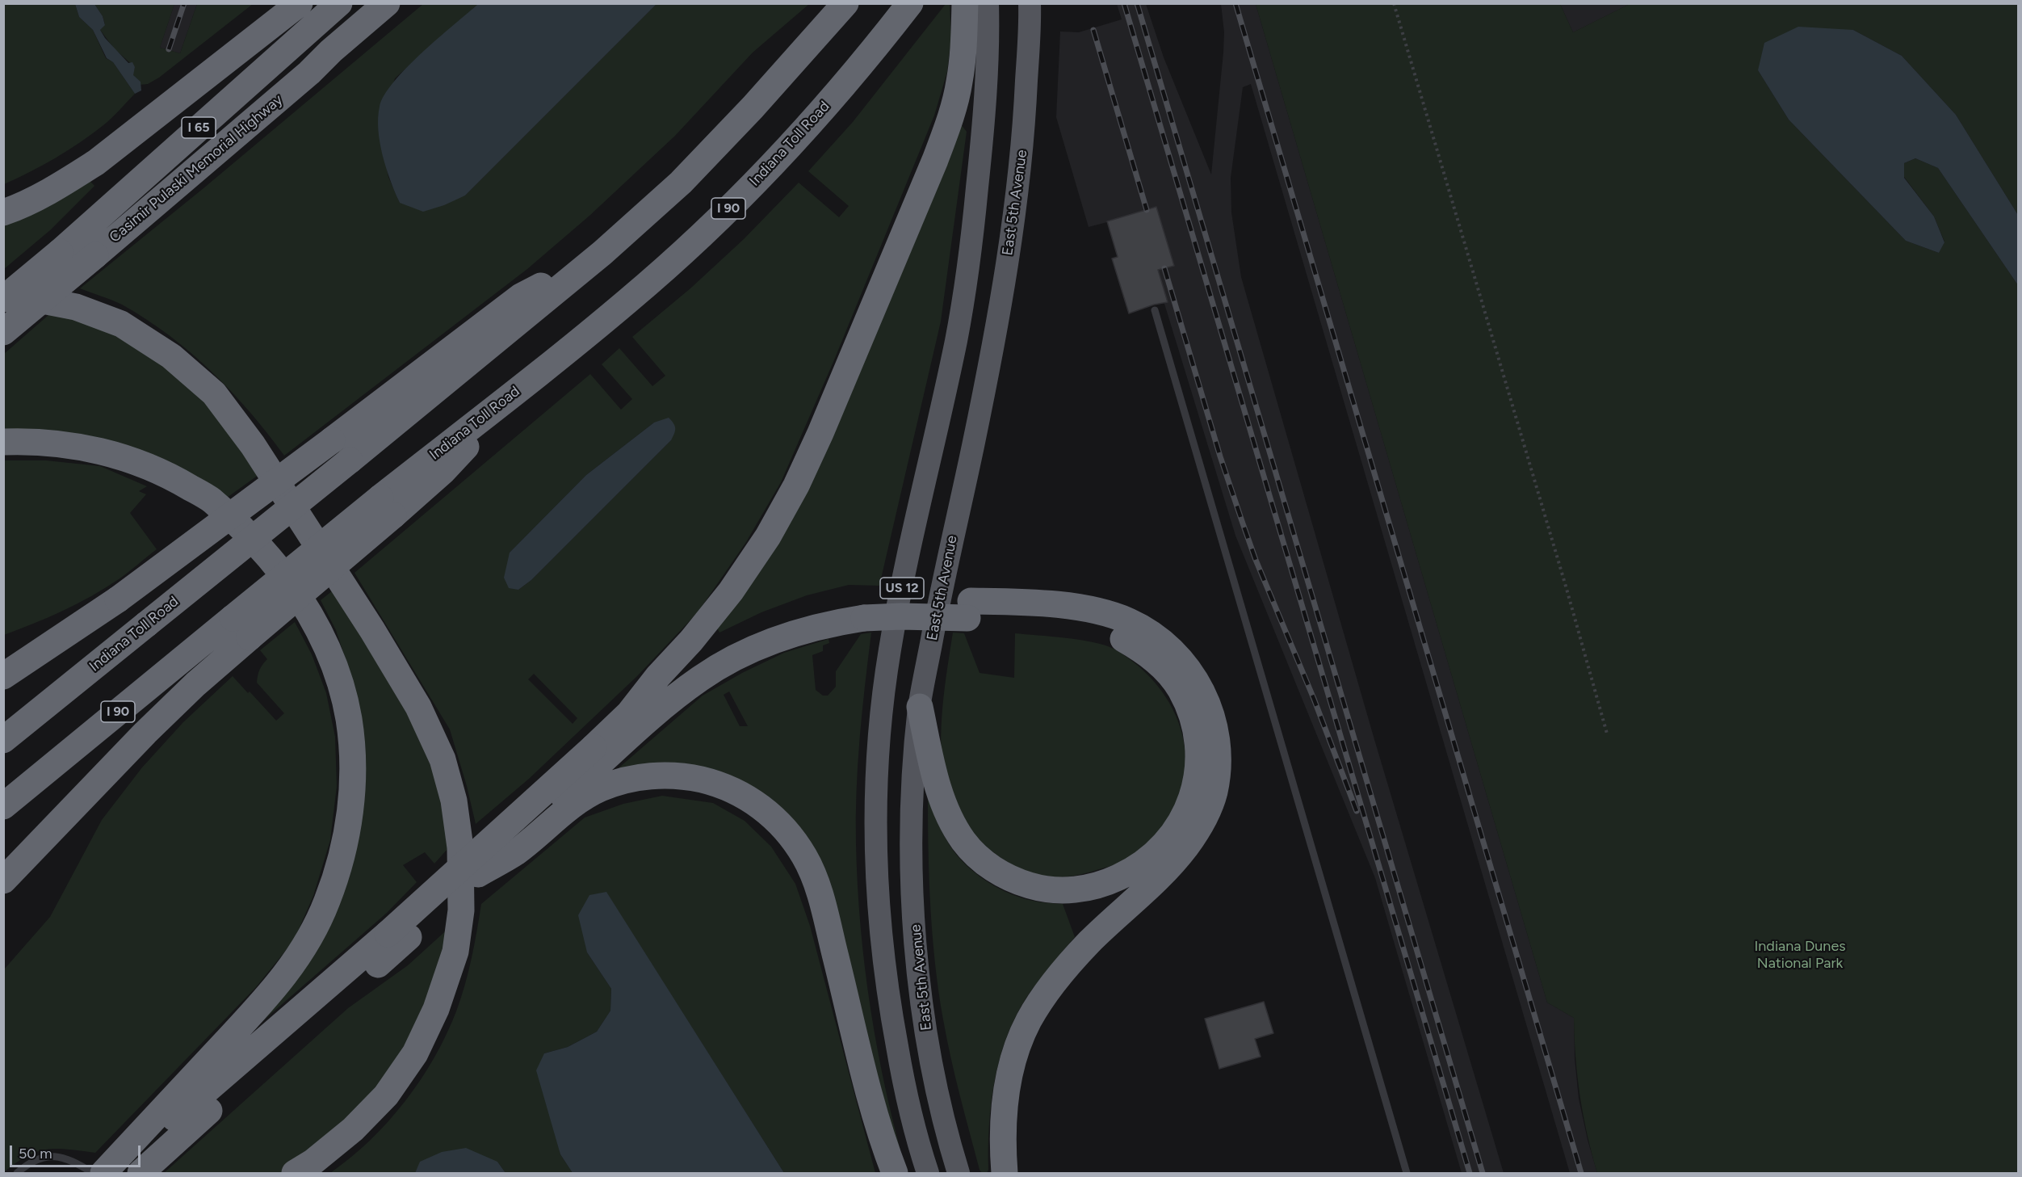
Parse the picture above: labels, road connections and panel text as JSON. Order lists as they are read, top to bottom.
{
  "streets": {
    "highway": [
      "I 65",
      "Indiana Toll Road",
      "Casimir Pulaski Memorial Highway",
      "I 90"
    ],
    "main road": ["East 5th Avenue", "US 12"]
  },
  "parks": ["Indiana Dunes National Park"],
  "scale_bar": "50 m"
}
